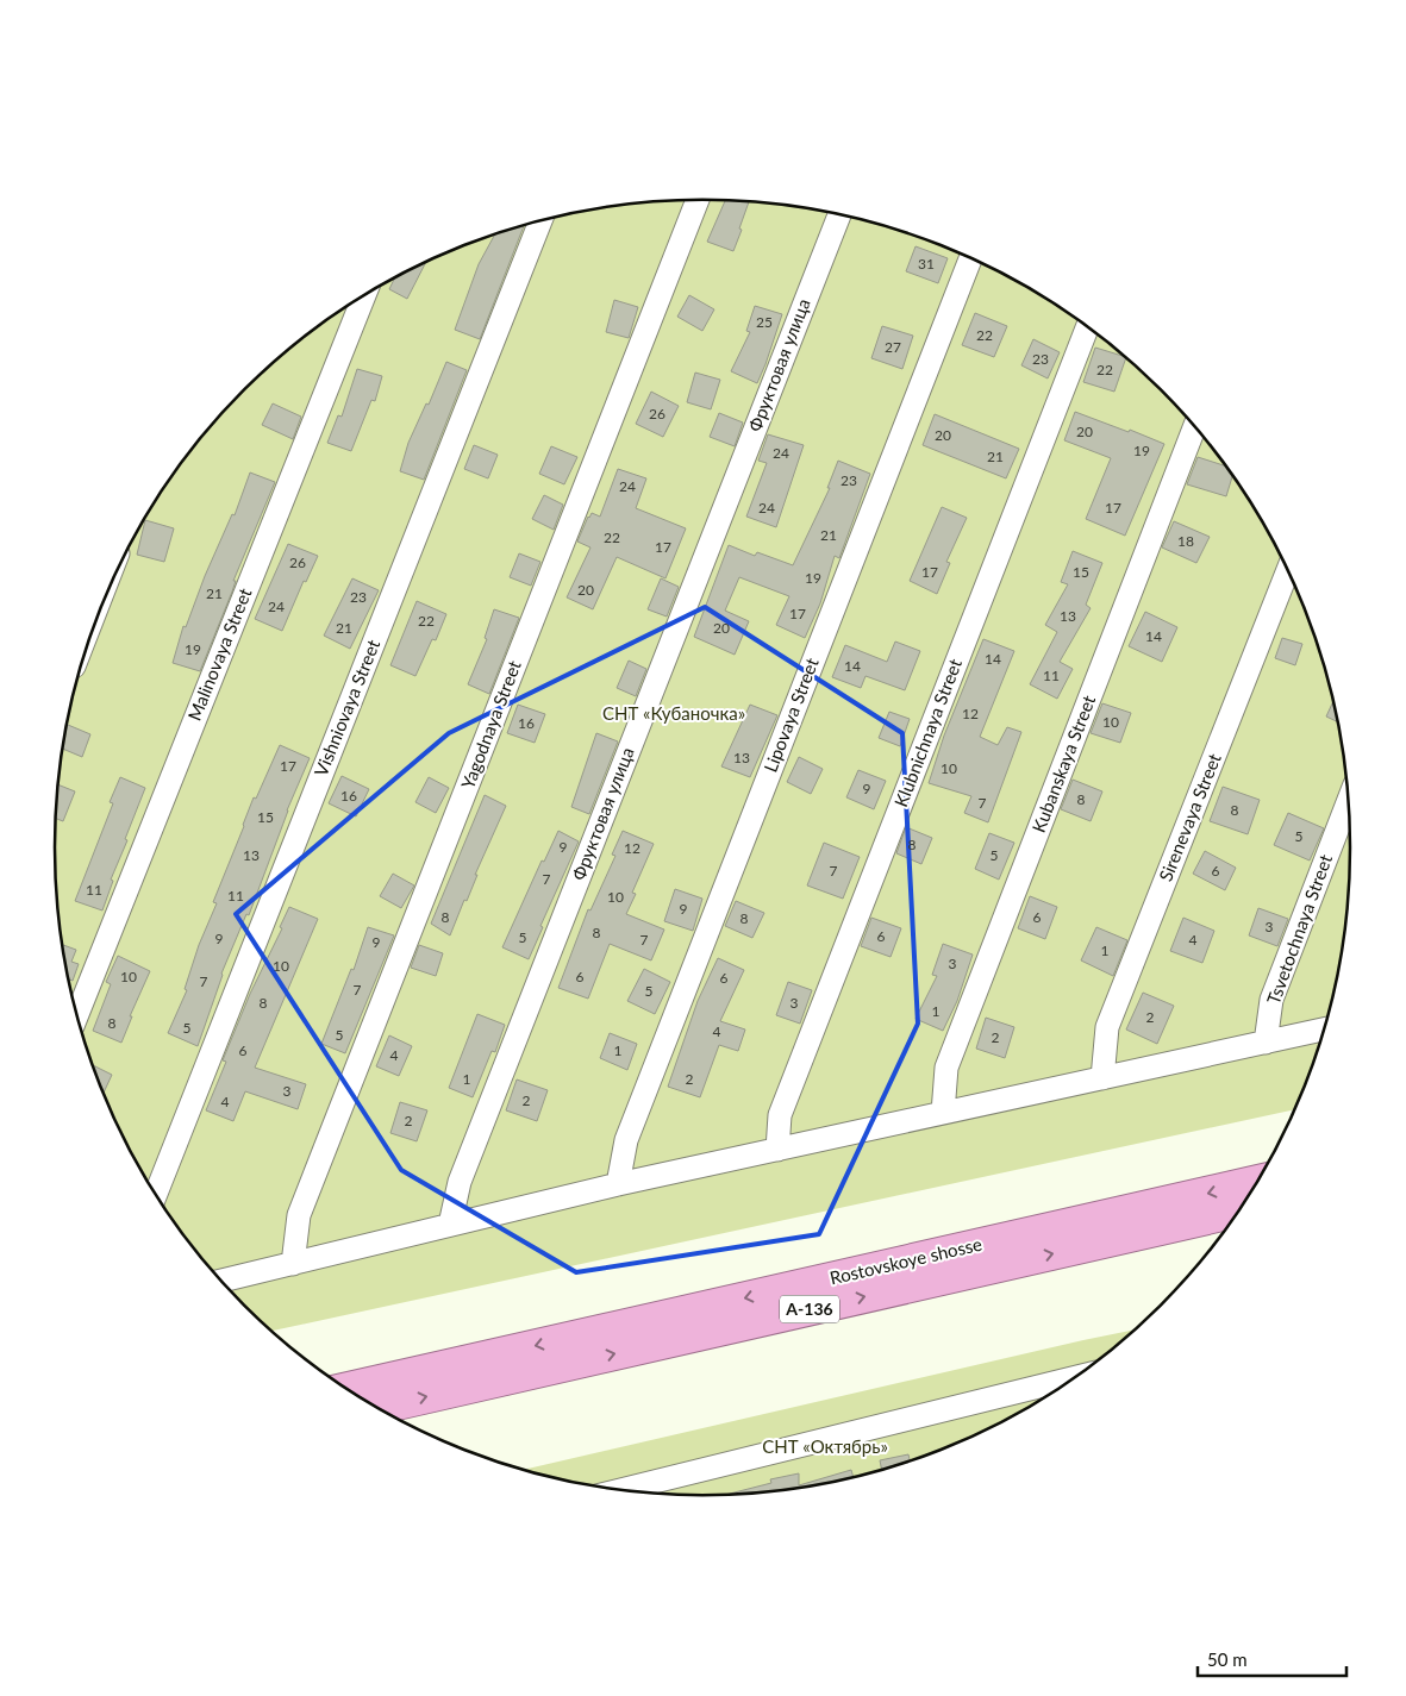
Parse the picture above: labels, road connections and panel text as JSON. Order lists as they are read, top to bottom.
{
  "streets": {
    "highway": ["Rostovskoye shosse", "А-136"],
    "street": [
      "Фруктовая улица",
      "Malinovaya Street",
      "Vishniovaya Street",
      "Lipovaya Street",
      "Yagodnaya Street",
      "Klubnichnaya Street",
      "Kubanskaya Street",
      "Sirenevaya Street",
      "Tsvetochnaya Street"
    ]
  },
  "parks": ["СНТ «Кубаночка»", "СНТ «Октябрь»"],
  "house_numbers": [
    "31",
    "25",
    "22",
    "27",
    "23",
    "22",
    "26",
    "20",
    "20",
    "19",
    "24",
    "21",
    "23",
    "24",
    "24",
    "17",
    "21",
    "22",
    "18",
    "17",
    "26",
    "17",
    "15",
    "19",
    "20",
    "21",
    "23",
    "24",
    "17",
    "13",
    "22",
    "21",
    "20",
    "14",
    "19",
    "14",
    "14",
    "11",
    "12",
    "10",
    "16",
    "13",
    "17",
    "10",
    "9",
    "16",
    "8",
    "7",
    "8",
    "15",
    "5",
    "8",
    "9",
    "12",
    "13",
    "5",
    "7",
    "6",
    "7",
    "11",
    "11",
    "10",
    "9",
    "8",
    "6",
    "8",
    "3",
    "8",
    "6",
    "5",
    "9",
    "7",
    "4",
    "9",
    "1",
    "3",
    "10",
    "10",
    "6",
    "6",
    "7",
    "7",
    "5",
    "8",
    "3",
    "1",
    "2",
    "8",
    "5",
    "4",
    "5",
    "2",
    "6",
    "1",
    "4",
    "1",
    "2",
    "3",
    "2",
    "4",
    "2"
  ],
  "scale_bar": "50 m"
}
